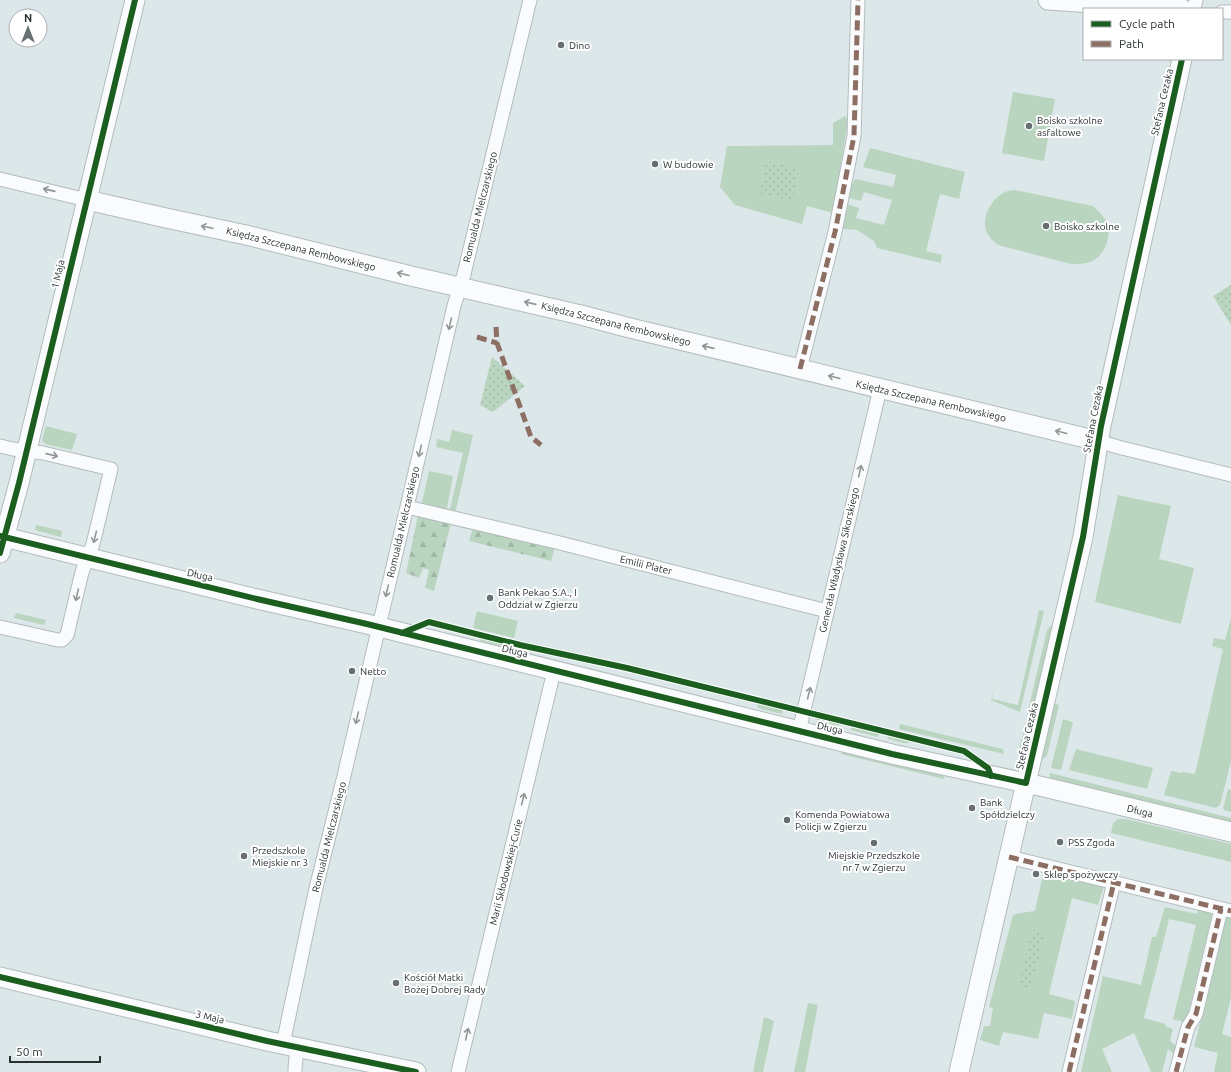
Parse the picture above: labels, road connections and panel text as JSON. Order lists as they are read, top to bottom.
{
  "streets": {
    "street": [
      "Stefana Cezaka",
      "Romualda Mielczarskiego",
      "Księdza Szczepana Rembowskiego",
      "1 Maja",
      "Generała Władysława Sikorskiego",
      "Emilii Plater",
      "Długa",
      "Marii Skłodowskiej-Curie",
      "3 Maja"
    ]
  },
  "crossings": [
    ["Stefana Cezaka", "Księdza Szczepana Rembowskiego"],
    ["Stefana Cezaka", "Długa"],
    ["Romualda Mielczarskiego", "Księdza Szczepana Rembowskiego"],
    ["Romualda Mielczarskiego", "Emilii Plater"],
    ["Romualda Mielczarskiego", "Długa"],
    ["Romualda Mielczarskiego", "3 Maja"],
    ["Księdza Szczepana Rembowskiego", "1 Maja"],
    ["Księdza Szczepana Rembowskiego", "Generała Władysława Sikorskiego"],
    ["1 Maja", "Długa"],
    ["Generała Władysława Sikorskiego", "Emilii Plater"],
    ["Generała Władysława Sikorskiego", "Długa"],
    ["Długa", "Marii Skłodowskiej-Curie"]
  ],
  "one_way": [
    "Romualda Mielczarskiego",
    "Księdza Szczepana Rembowskiego",
    "Generała Władysława Sikorskiego",
    "Marii Skłodowskiej-Curie"
  ],
  "places": [
    "Dino",
    "Boisko szkolne asfaltowe",
    "W budowie",
    "Boisko szkolne",
    "Bank Pekao S.A., I Oddział w Zgierzu",
    "Netto",
    "Bank Spółdzielczy",
    "Komenda Powiatowa Policji w Zgierzu",
    "PSS Zgoda",
    "Miejskie Przedszkole nr 7 w Zgierzu",
    "Przedszkole Miejskie nr 3",
    "Sklep spożywczy",
    "Kościół Matki Bożej Dobrej Rady"
  ],
  "legend": ["Cycle path", "Path"],
  "scale_bar": "50 m",
  "north": "top"
}
